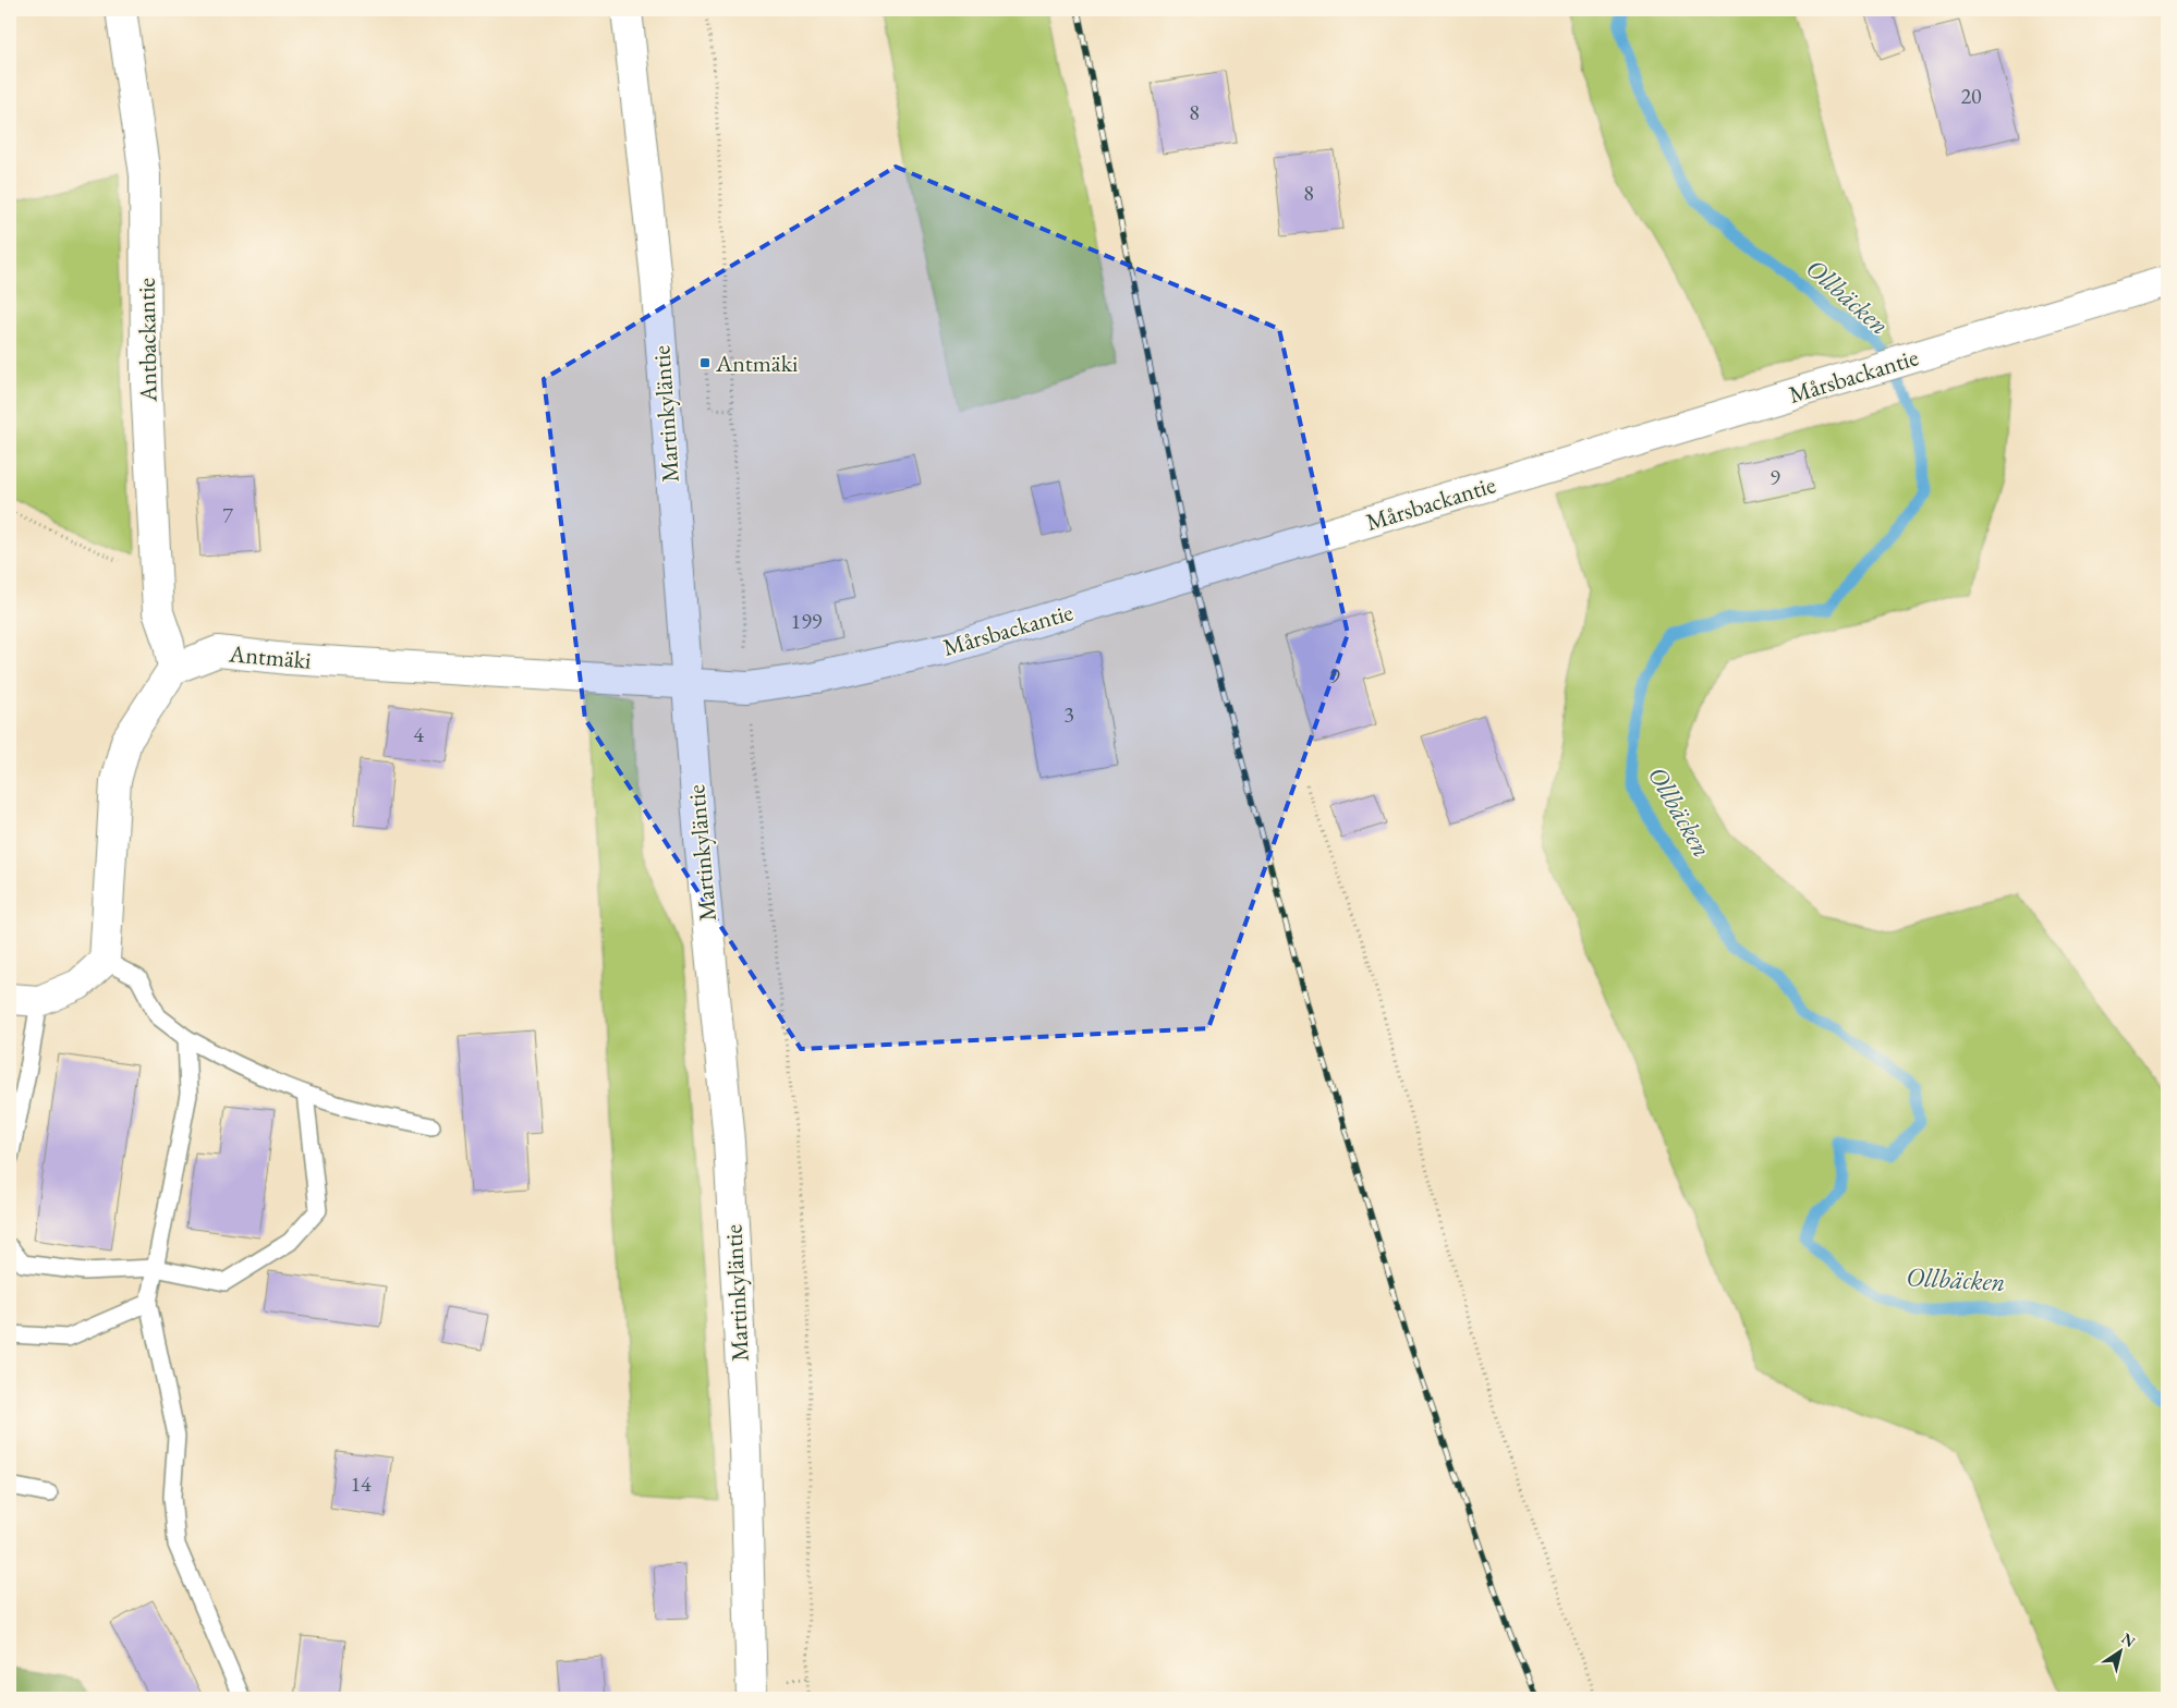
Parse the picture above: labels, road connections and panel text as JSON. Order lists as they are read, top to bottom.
{
  "streets": {
    "street": [
      "Antbackantie",
      "Mårsbackantie",
      "Martinkyläntie",
      "Antmäki"
    ]
  },
  "crossings": [
    ["Antbackantie", "Antmäki"],
    ["Mårsbackantie", "Martinkyläntie"],
    ["Mårsbackantie", "Antmäki"],
    ["Martinkyläntie", "Antmäki"]
  ],
  "water": ["Ollbäcken"],
  "places": {
    "transit": ["Antmäki"]
  },
  "house_numbers": [
    "20",
    "8",
    "8",
    "9",
    "7",
    "199",
    "9",
    "3",
    "4",
    "14"
  ],
  "north": "top right"
}
